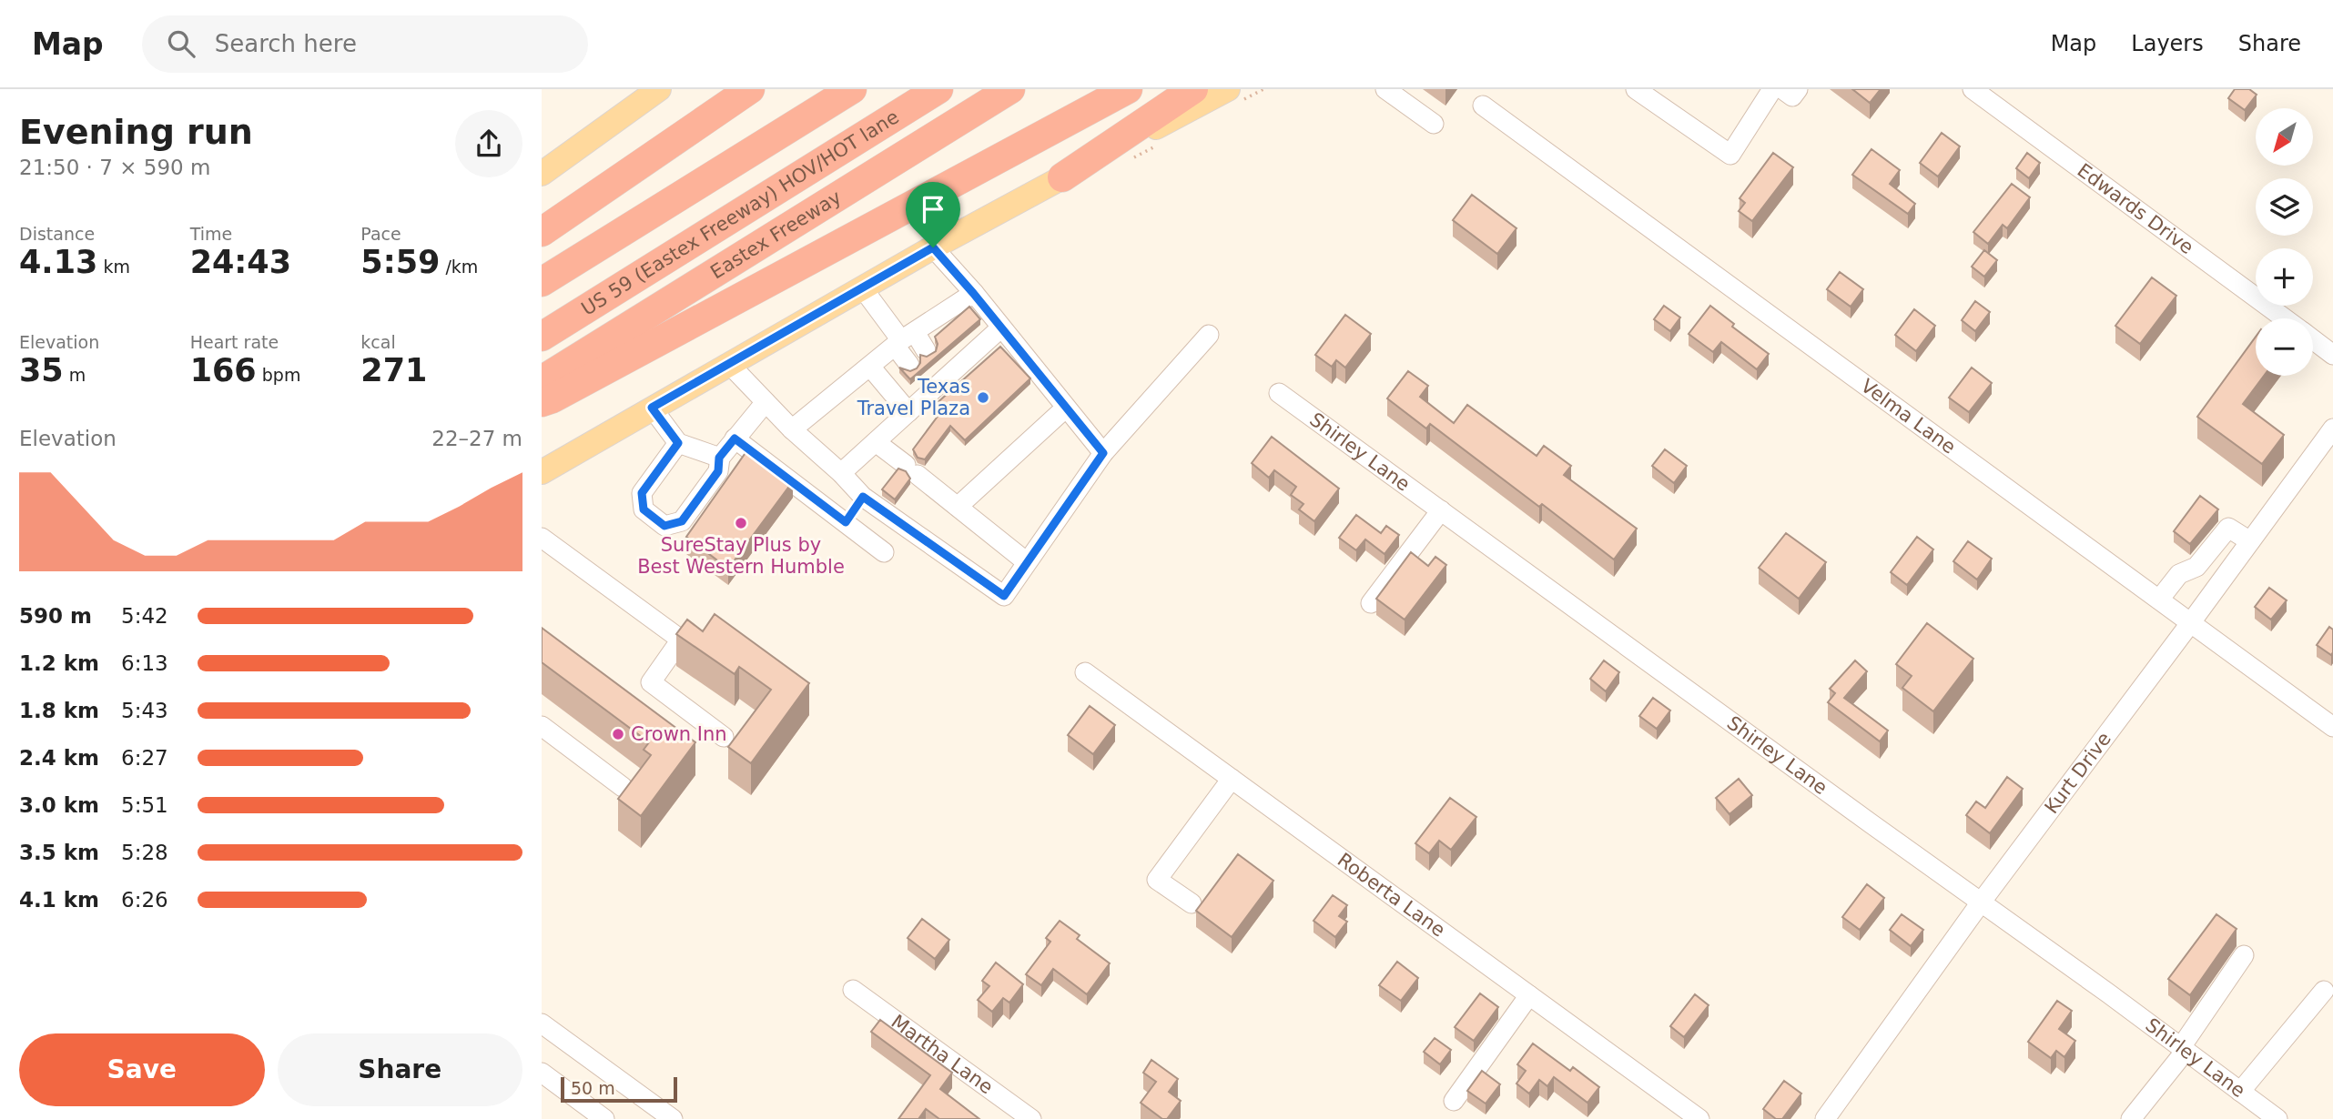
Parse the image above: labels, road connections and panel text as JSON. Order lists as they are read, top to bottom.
{
  "streets": {
    "highway": ["US 59 (Eastex Freeway) HOV/HOT lane", "Eastex Freeway"],
    "street": [
      "Edwards Drive",
      "Velma Lane",
      "Shirley Lane",
      "Kurt Drive",
      "Roberta Lane",
      "Martha Lane"
    ]
  },
  "crossings": [
    ["Velma Lane", "Kurt Drive"],
    ["Shirley Lane", "Kurt Drive"]
  ],
  "places": ["Texas Travel Plaza", "SureStay Plus by Best Western Humble", "Crown Inn"],
  "scale_bar": "50 m",
  "north": "bottom left",
  "page": {
    "header": "Map",
    "search": "Search here",
    "nav": ["Map", "Layers", "Share"],
    "heading": ["Evening run", "21:50 · 7 × 590 m"],
    "map_buttons": ["+", "−"],
    "stats": [
      ["Distance", "4.13 km"],
      ["Time", "24:43"],
      ["Pace", "5:59 /km"],
      ["Elevation", "35 m"],
      ["Heart rate", "166 bpm"],
      ["kcal", "271"]
    ],
    "chart": ["Elevation", "22–27 m"],
    "list": [
      {
        "name": "590 m",
        "note": "5:42"
      },
      {
        "name": "1.2 km",
        "note": "6:13"
      },
      {
        "name": "1.8 km",
        "note": "5:43"
      },
      {
        "name": "2.4 km",
        "note": "6:27"
      },
      {
        "name": "3.0 km",
        "note": "5:51"
      },
      {
        "name": "3.5 km",
        "note": "5:28"
      },
      {
        "name": "4.1 km",
        "note": "6:26"
      }
    ],
    "buttons": ["Save", "Share"],
    "scale": "50 m"
  }
}
